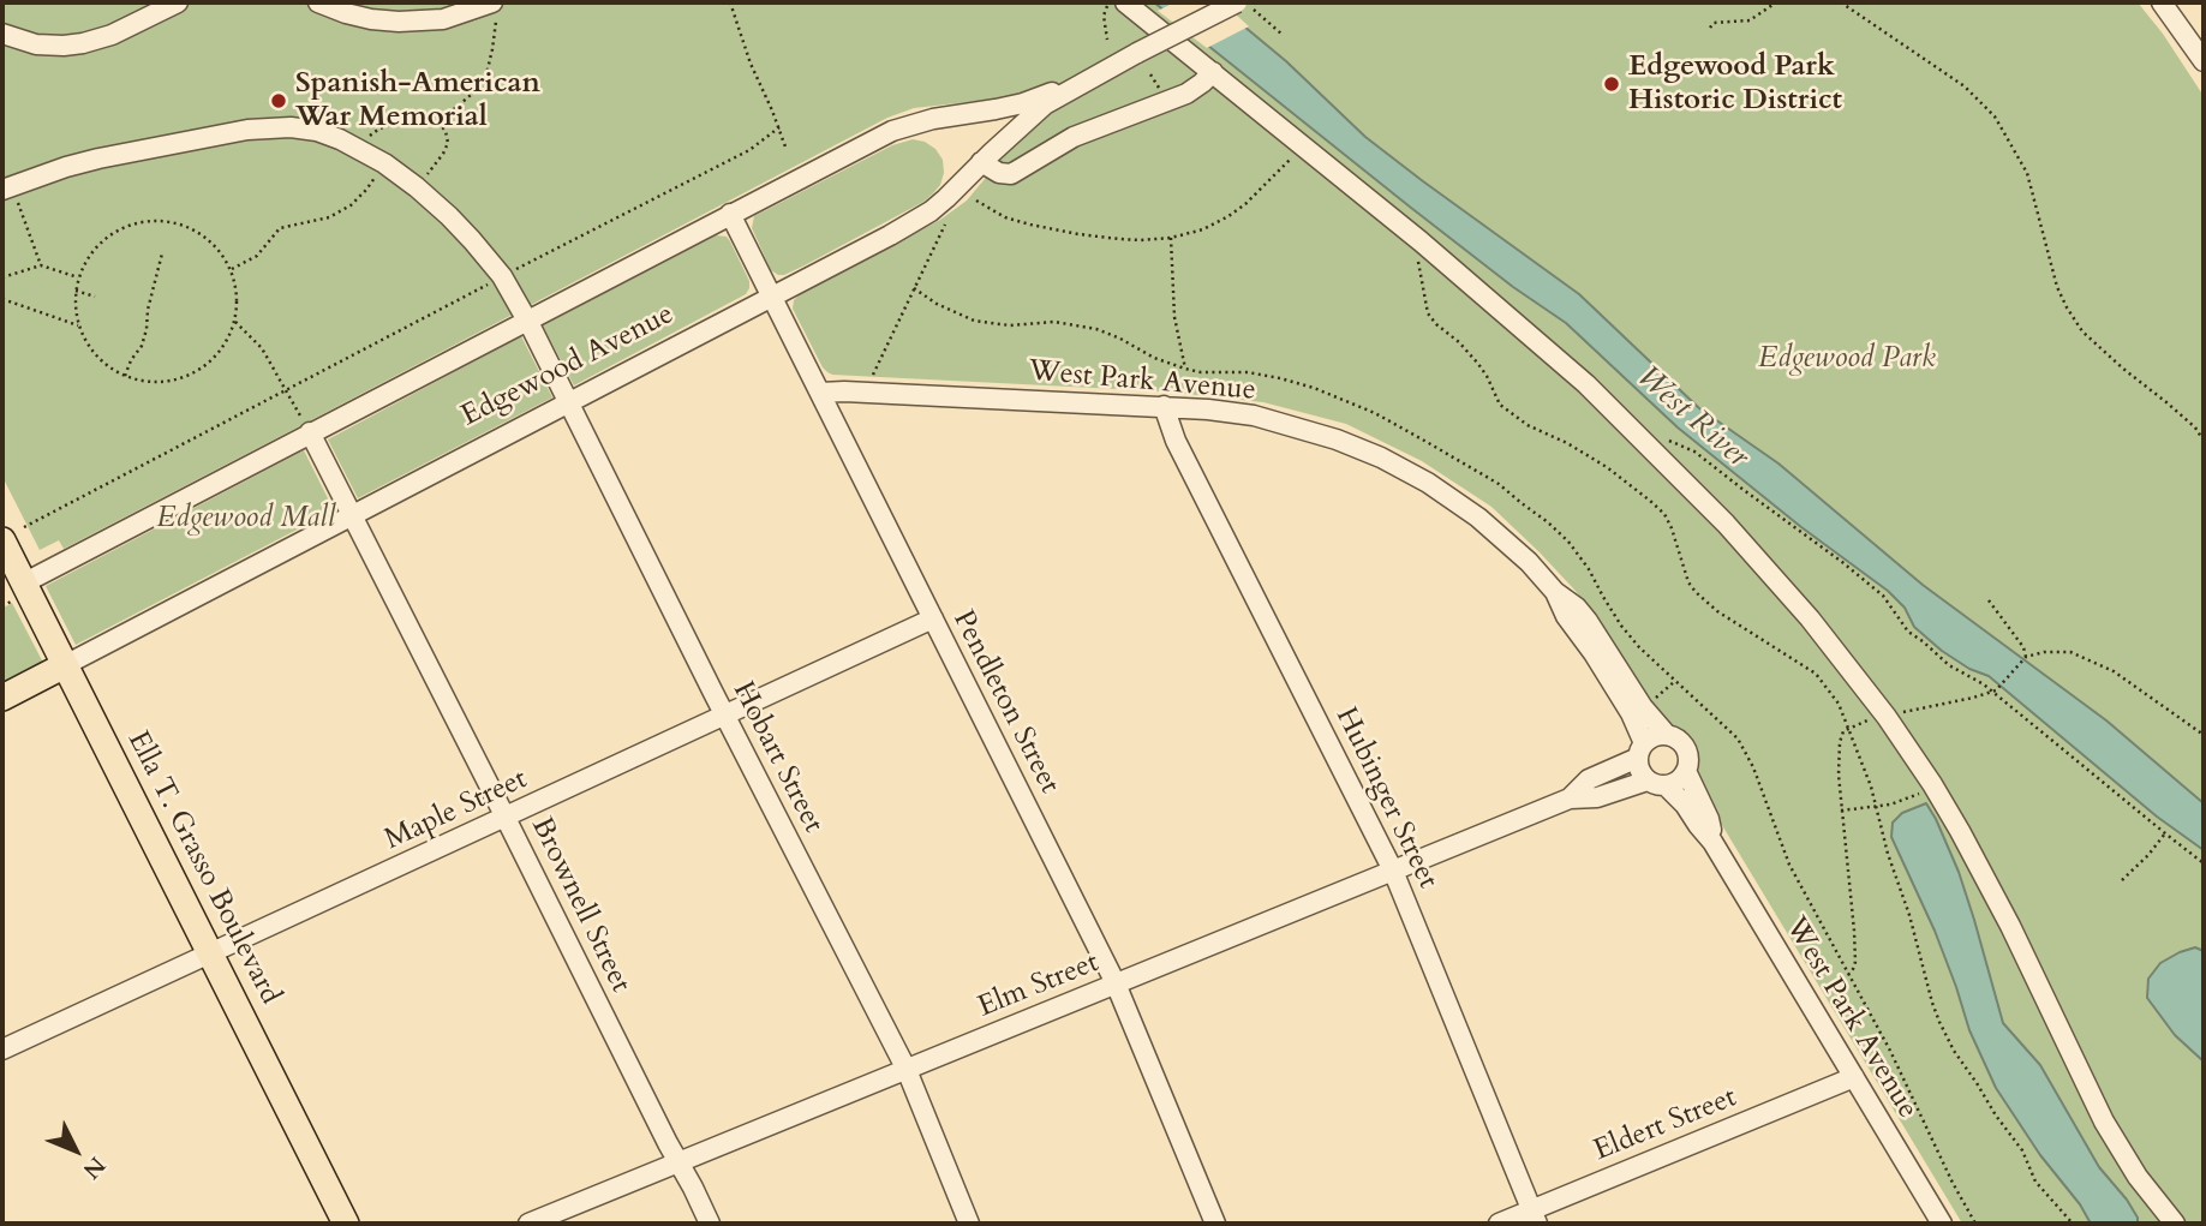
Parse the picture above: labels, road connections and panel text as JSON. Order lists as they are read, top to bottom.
{
  "streets": {
    "main road": ["Edgewood Avenue", "Ella T. Grasso Boulevard"],
    "street": [
      "West Park Avenue",
      "Pendleton Street",
      "Hobart Street",
      "Hubinger Street",
      "Maple Street",
      "Brownell Street",
      "Elm Street",
      "Eldert Street"
    ]
  },
  "crossings": [
    ["Edgewood Avenue", "Pendleton Street"],
    ["Edgewood Avenue", "Hobart Street"],
    ["Edgewood Avenue", "Ella T. Grasso Boulevard"],
    ["Edgewood Avenue", "Brownell Street"],
    ["West Park Avenue", "Pendleton Street"],
    ["West Park Avenue", "Hubinger Street"],
    ["West Park Avenue", "Elm Street"],
    ["West Park Avenue", "Eldert Street"],
    ["Pendleton Street", "Maple Street"],
    ["Pendleton Street", "Elm Street"],
    ["Hobart Street", "Maple Street"],
    ["Hobart Street", "Elm Street"],
    ["Hubinger Street", "Elm Street"],
    ["Hubinger Street", "Eldert Street"],
    ["Maple Street", "Ella T. Grasso Boulevard"],
    ["Maple Street", "Brownell Street"],
    ["Brownell Street", "Elm Street"]
  ],
  "water": ["West River"],
  "parks": ["Edgewood Park", "Edgewood Mall"],
  "places": ["Edgewood Park Historic District", "Spanish-American War Memorial"],
  "north": "bottom right"
}
